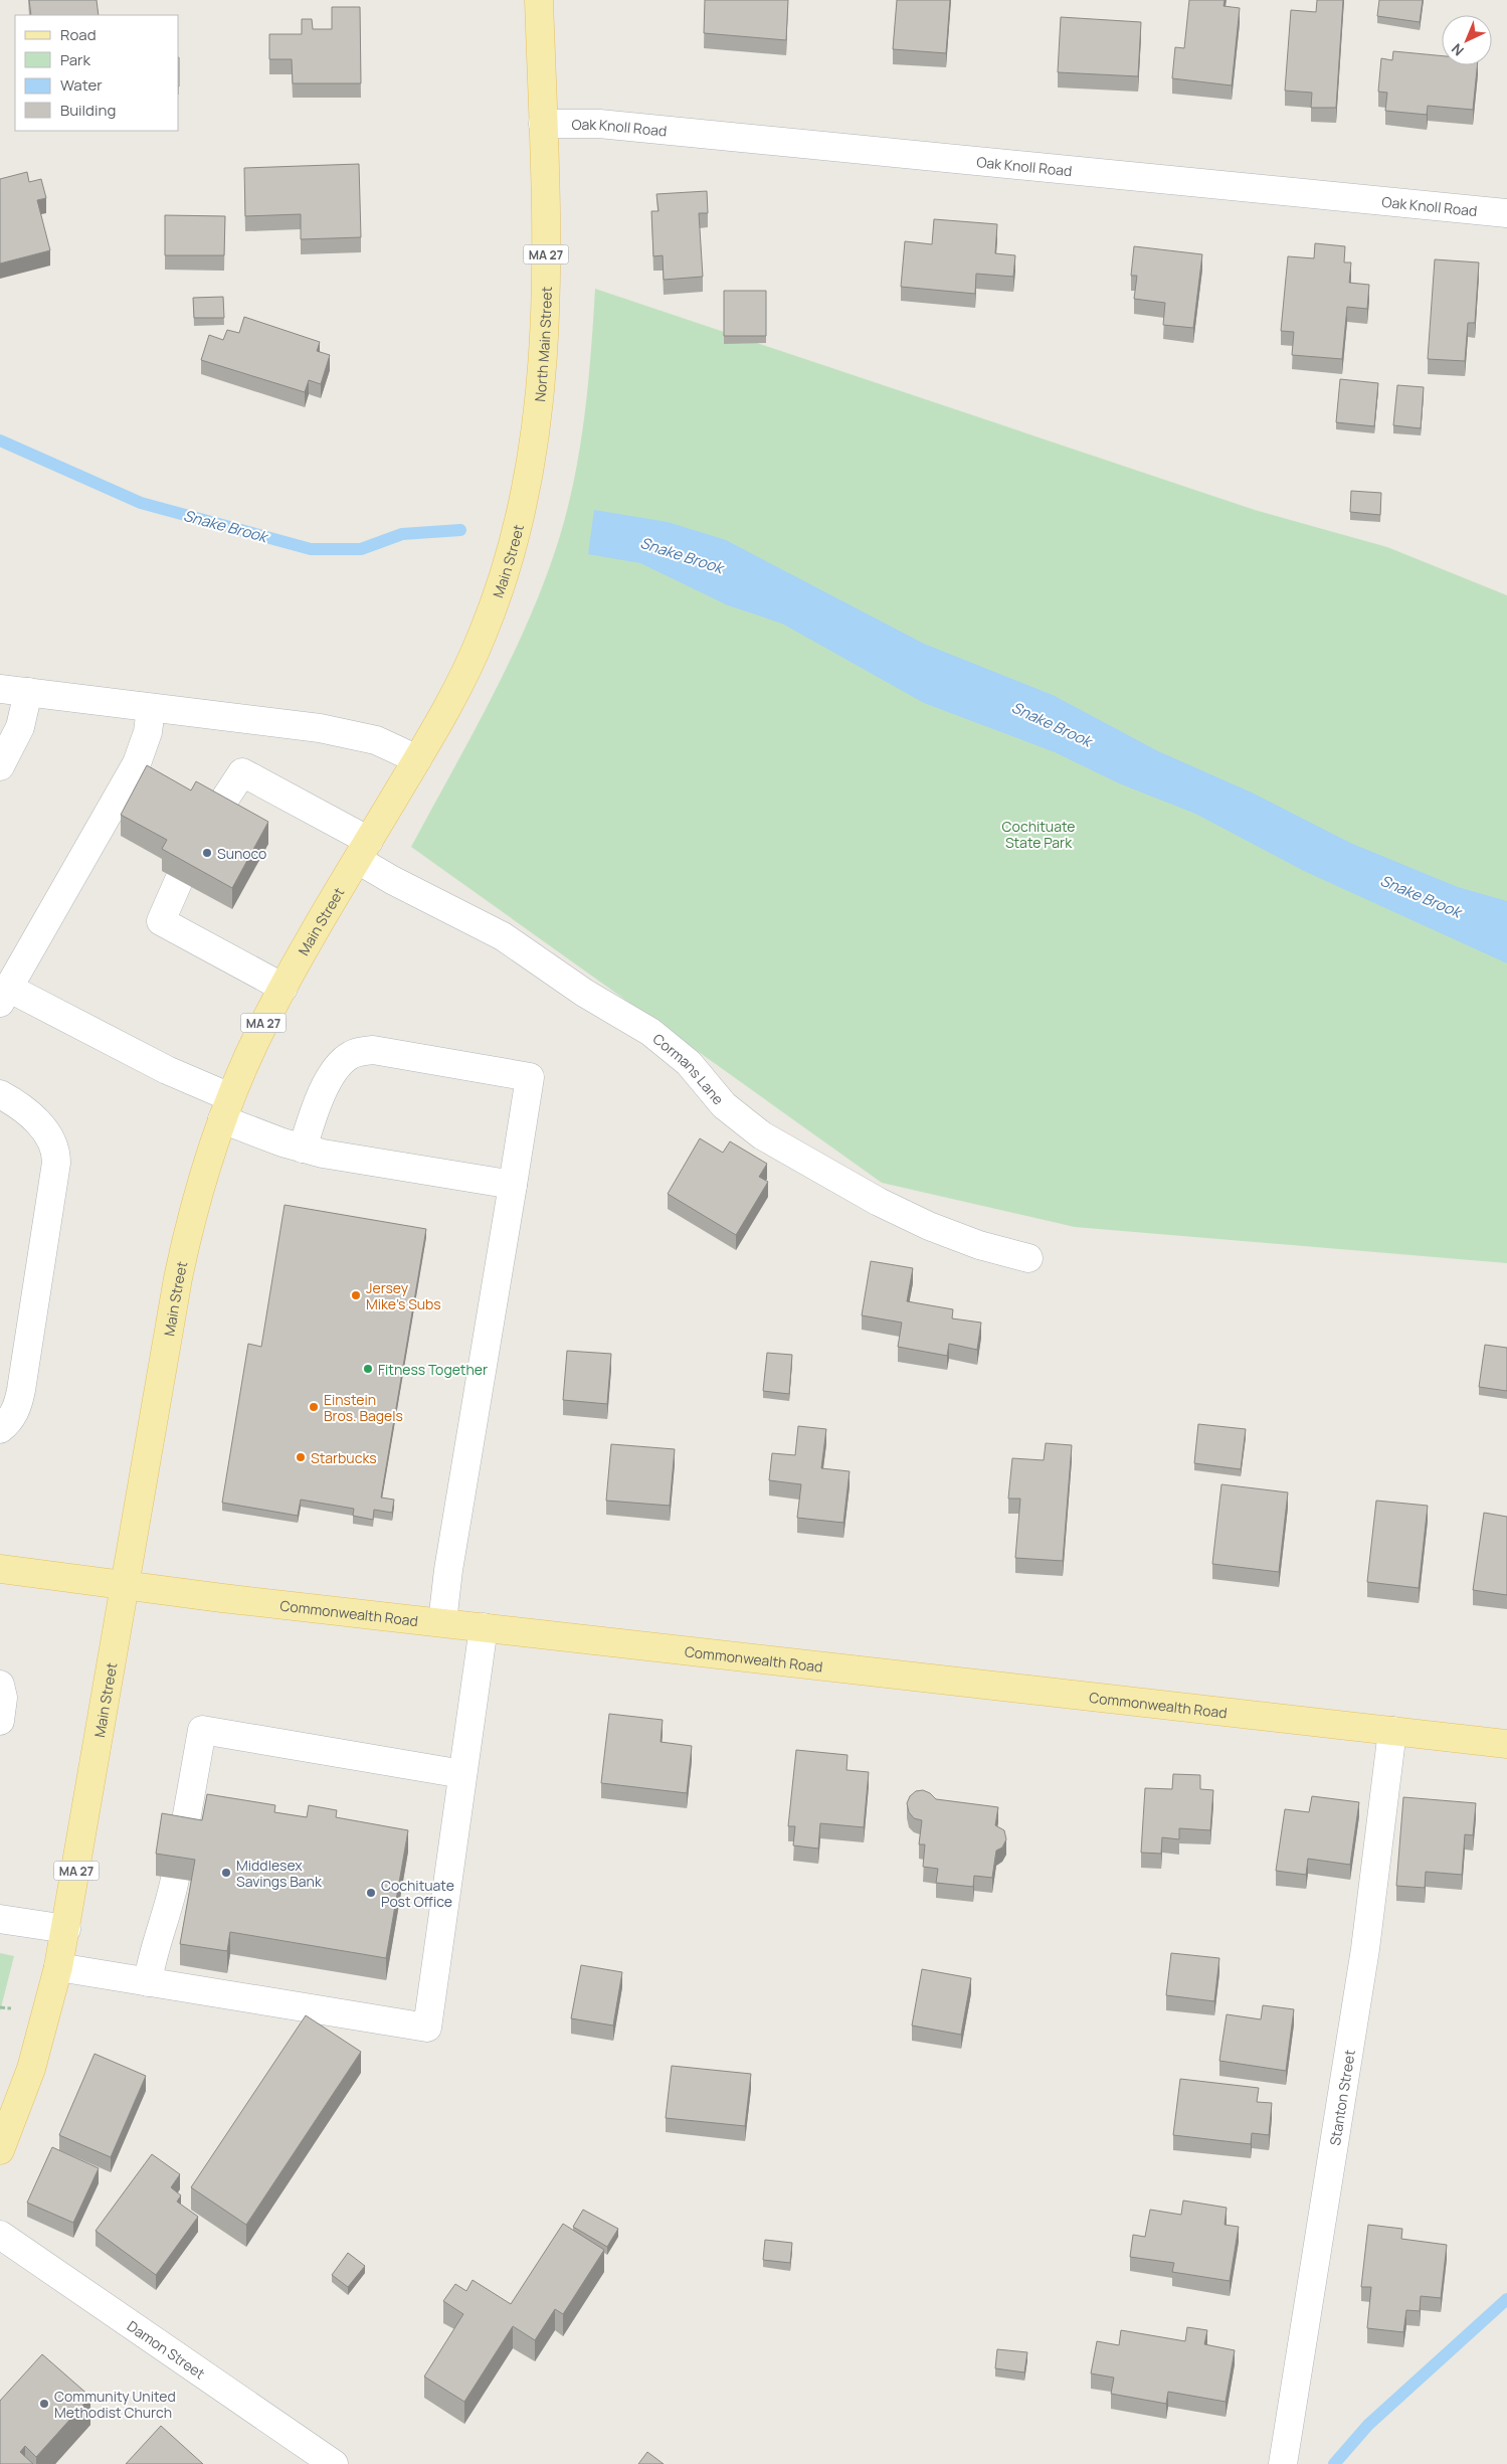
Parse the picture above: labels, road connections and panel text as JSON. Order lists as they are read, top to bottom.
{
  "streets": {
    "main road": [
      "MA 27",
      "North Main Street",
      "Main Street",
      "Commonwealth Road"
    ],
    "street": [
      "Oak Knoll Road",
      "Cormans Lane",
      "Stanton Street",
      "Damon Street"
    ]
  },
  "crossings": [
    ["Oak Knoll Road", "North Main Street"],
    ["North Main Street", "Main Street"],
    ["Main Street", "Cormans Lane"],
    ["Main Street", "Commonwealth Road"],
    ["Commonwealth Road", "Stanton Street"]
  ],
  "water": ["Snake Brook"],
  "parks": ["Cochituate State Park"],
  "places": [
    "Sunoco",
    "Jersey Mike's Subs",
    "Fitness Together",
    "Einstein Bros. Bagels",
    "Starbucks",
    "Middlesex Savings Bank",
    "Cochituate Post Office",
    "Community United Methodist Church"
  ],
  "legend": [
    "Road",
    "Park",
    "Water",
    "Building"
  ],
  "north": "bottom left"
}
